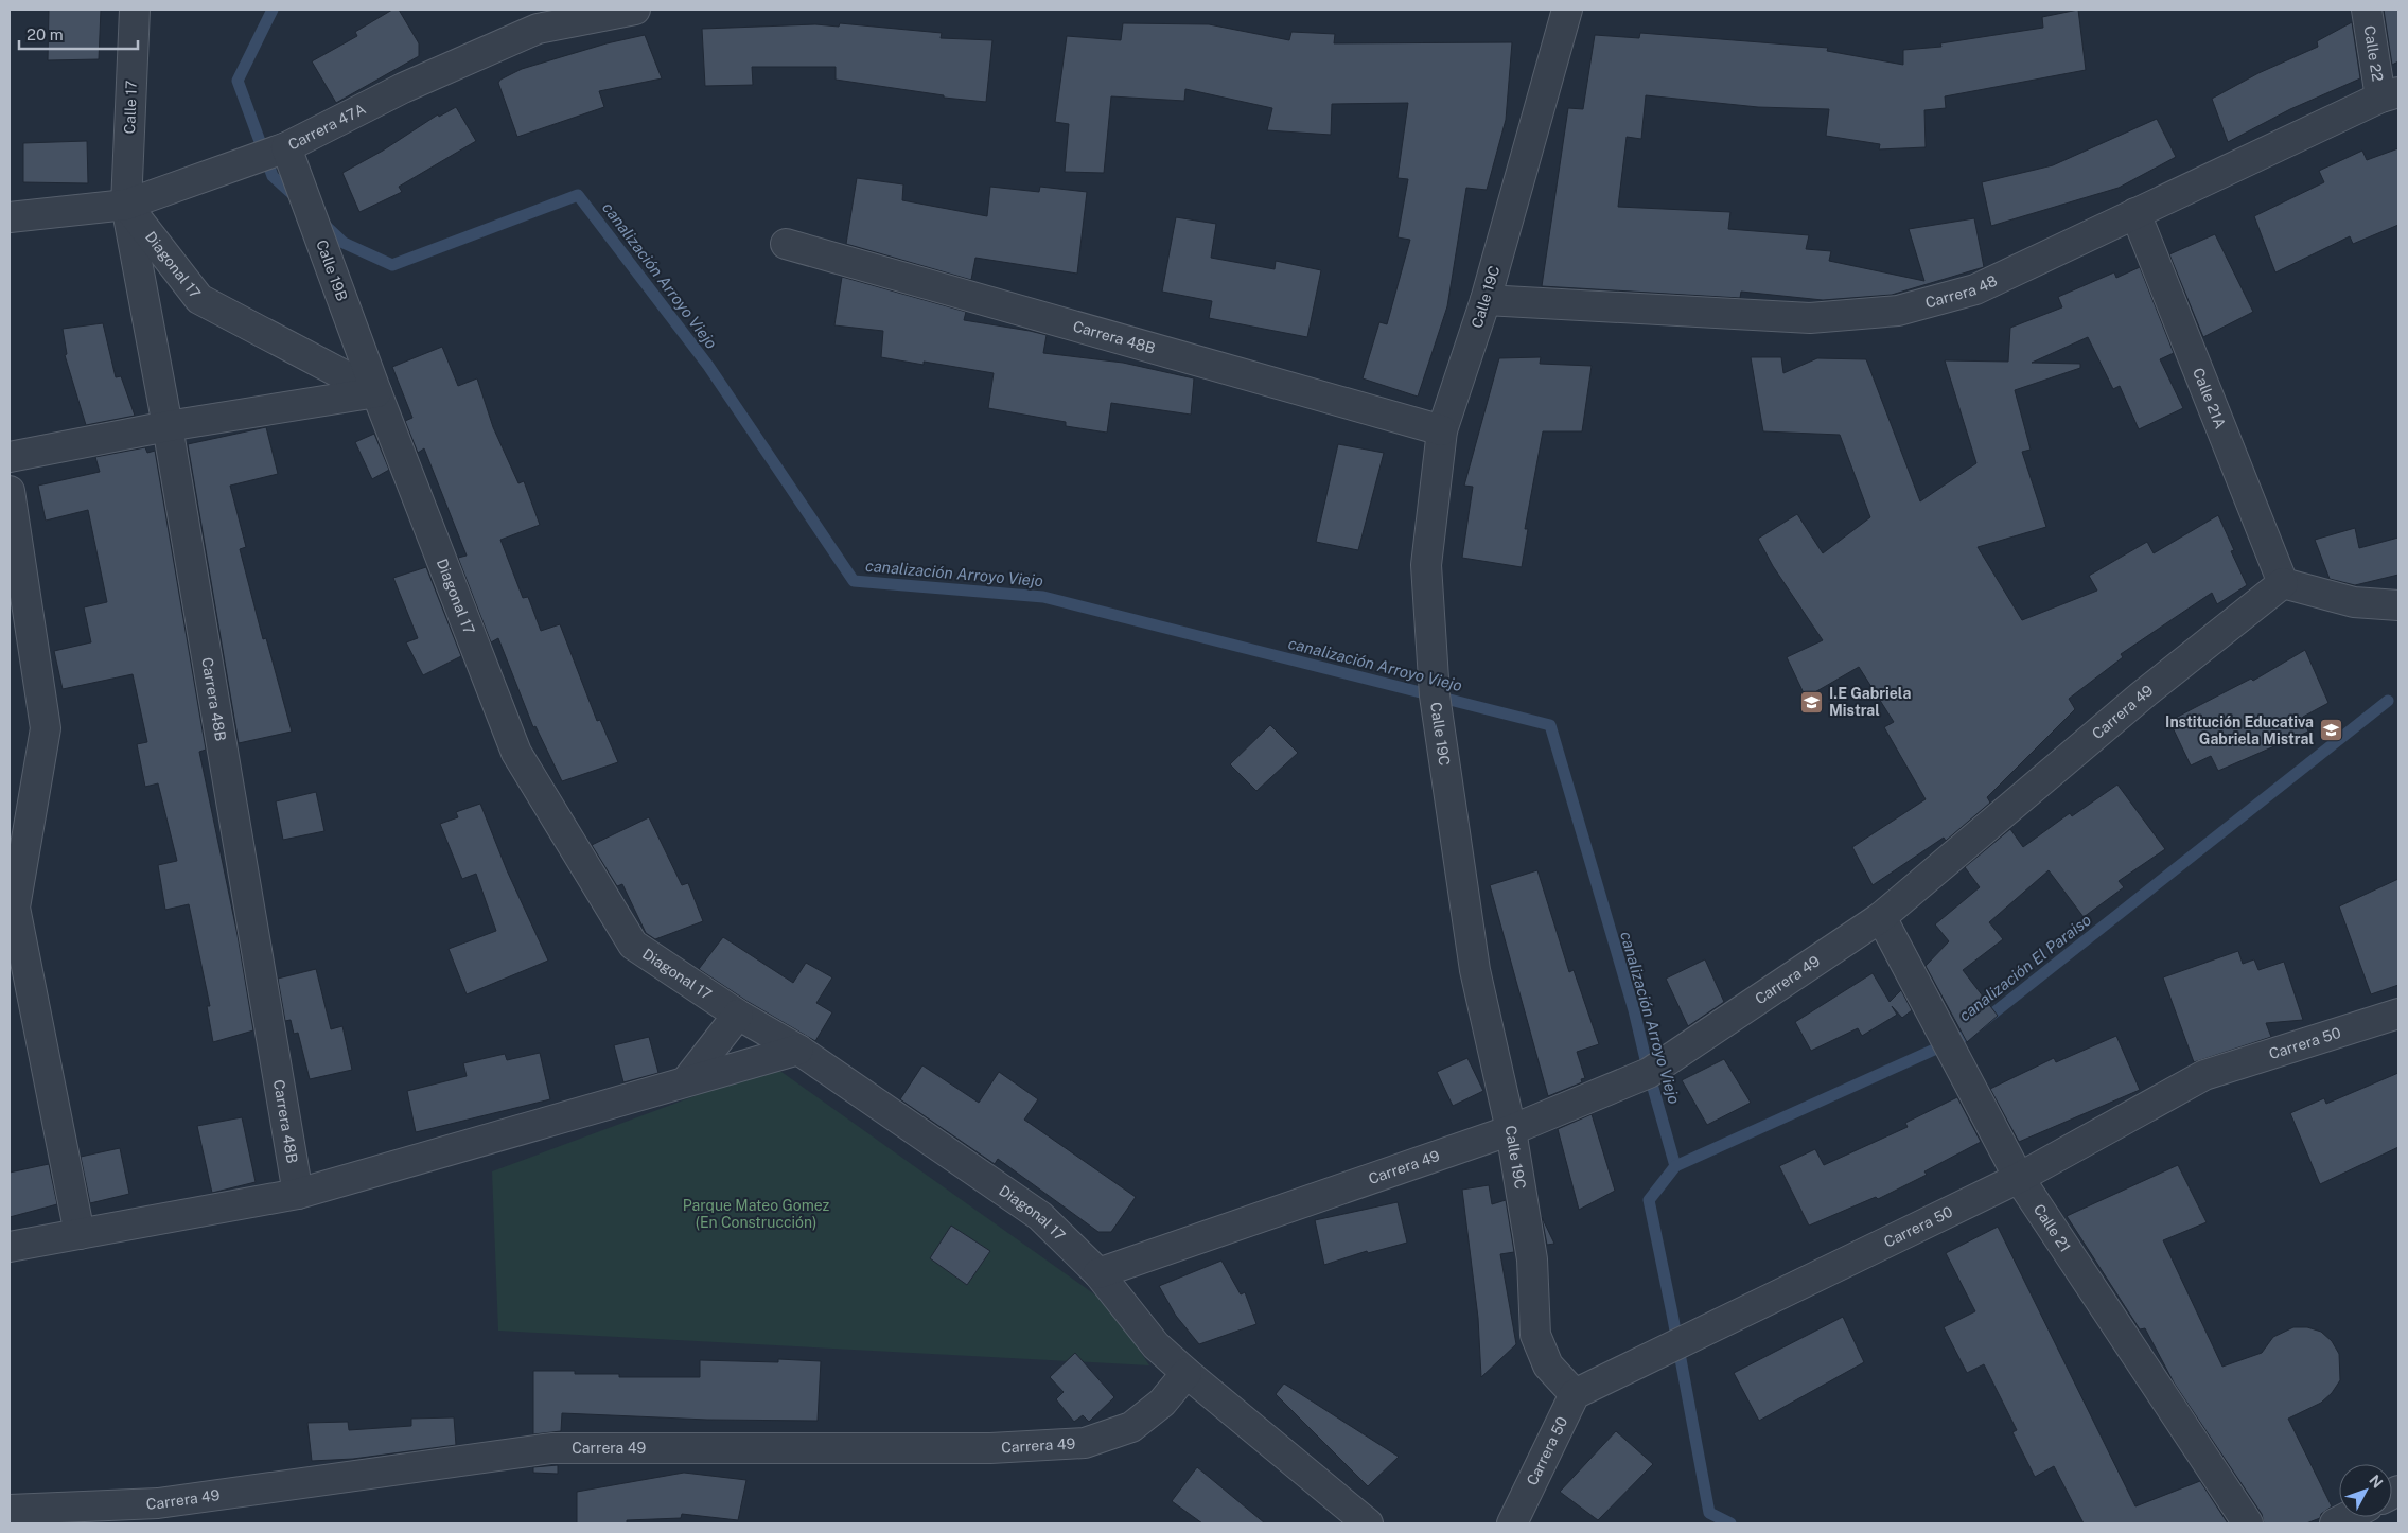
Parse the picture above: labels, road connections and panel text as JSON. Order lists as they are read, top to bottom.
{
  "streets": {
    "street": [
      "Calle 22",
      "Calle 17",
      "Carrera 47A",
      "Diagonal 17",
      "Calle 19B",
      "Carrera 48",
      "Calle 19C",
      "Carrera 48B",
      "Calle 21A",
      "Carrera 49",
      "Carrera 50",
      "Calle 21"
    ]
  },
  "crossings": [
    ["Calle 22", "Carrera 48"],
    ["Calle 17", "Carrera 47A"],
    ["Calle 17", "Diagonal 17"],
    ["Calle 17", "Carrera 48B"],
    ["Carrera 47A", "Diagonal 17"],
    ["Carrera 47A", "Calle 19B"],
    ["Carrera 47A", "Carrera 48B"],
    ["Diagonal 17", "Calle 19B"],
    ["Diagonal 17", "Carrera 48B"],
    ["Diagonal 17", "Carrera 49"],
    ["Carrera 48", "Calle 19C"],
    ["Carrera 48", "Calle 21A"],
    ["Calle 19C", "Carrera 48B"],
    ["Calle 19C", "Carrera 49"],
    ["Calle 19C", "Carrera 50"],
    ["Calle 21A", "Carrera 49"],
    ["Carrera 49", "Calle 21"],
    ["Carrera 50", "Calle 21"]
  ],
  "water": ["canalización Arroyo Viejo", "canalización El Paraiso"],
  "parks": ["Parque Mateo Gomez (En Construcción)"],
  "places": {
    "school or university": ["I.E Gabriela Mistral", "Institución Educativa Gabriela Mistral"]
  },
  "scale_bar": "20 m",
  "north": "top right"
}
